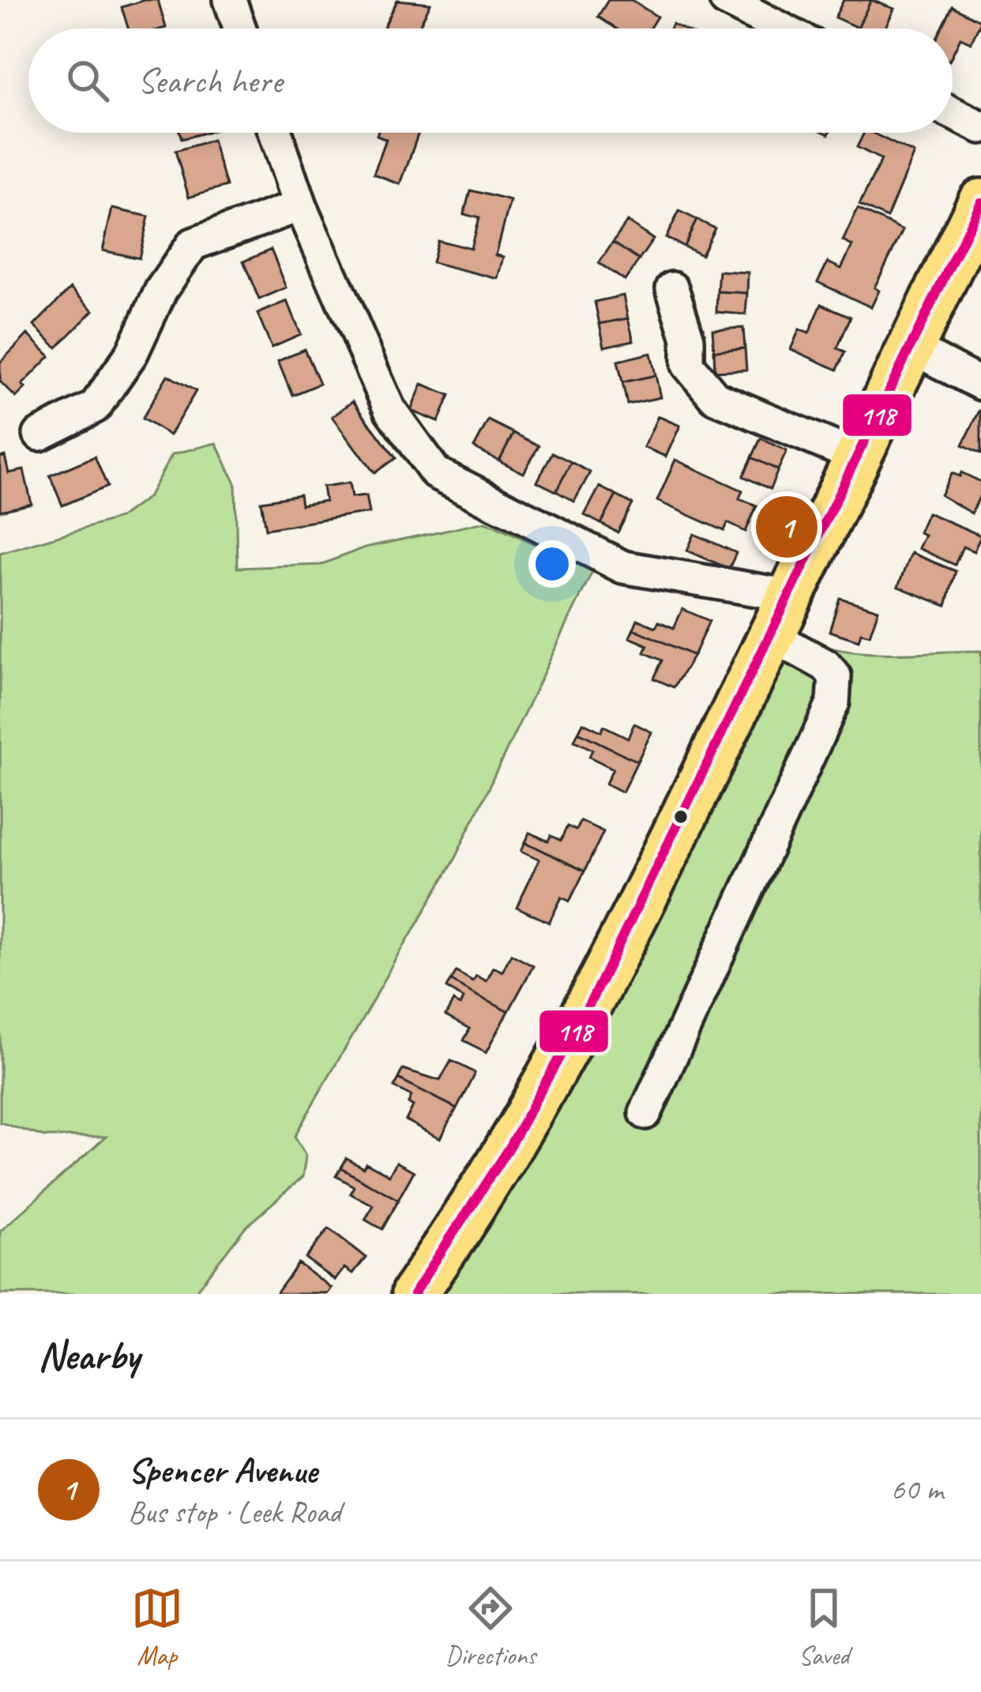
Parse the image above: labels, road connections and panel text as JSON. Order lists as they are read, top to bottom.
{
  "lines": ["transit line 118"],
  "page": {
    "search": "Search here",
    "pins": "1",
    "heading": "Nearby",
    "list": [
      {
        "mark": "1",
        "name": "Spencer Avenue",
        "note": "Bus stop · Leek Road",
        "value": "60 m"
      }
    ],
    "nav": ["Map", "Directions", "Saved"]
  }
}
